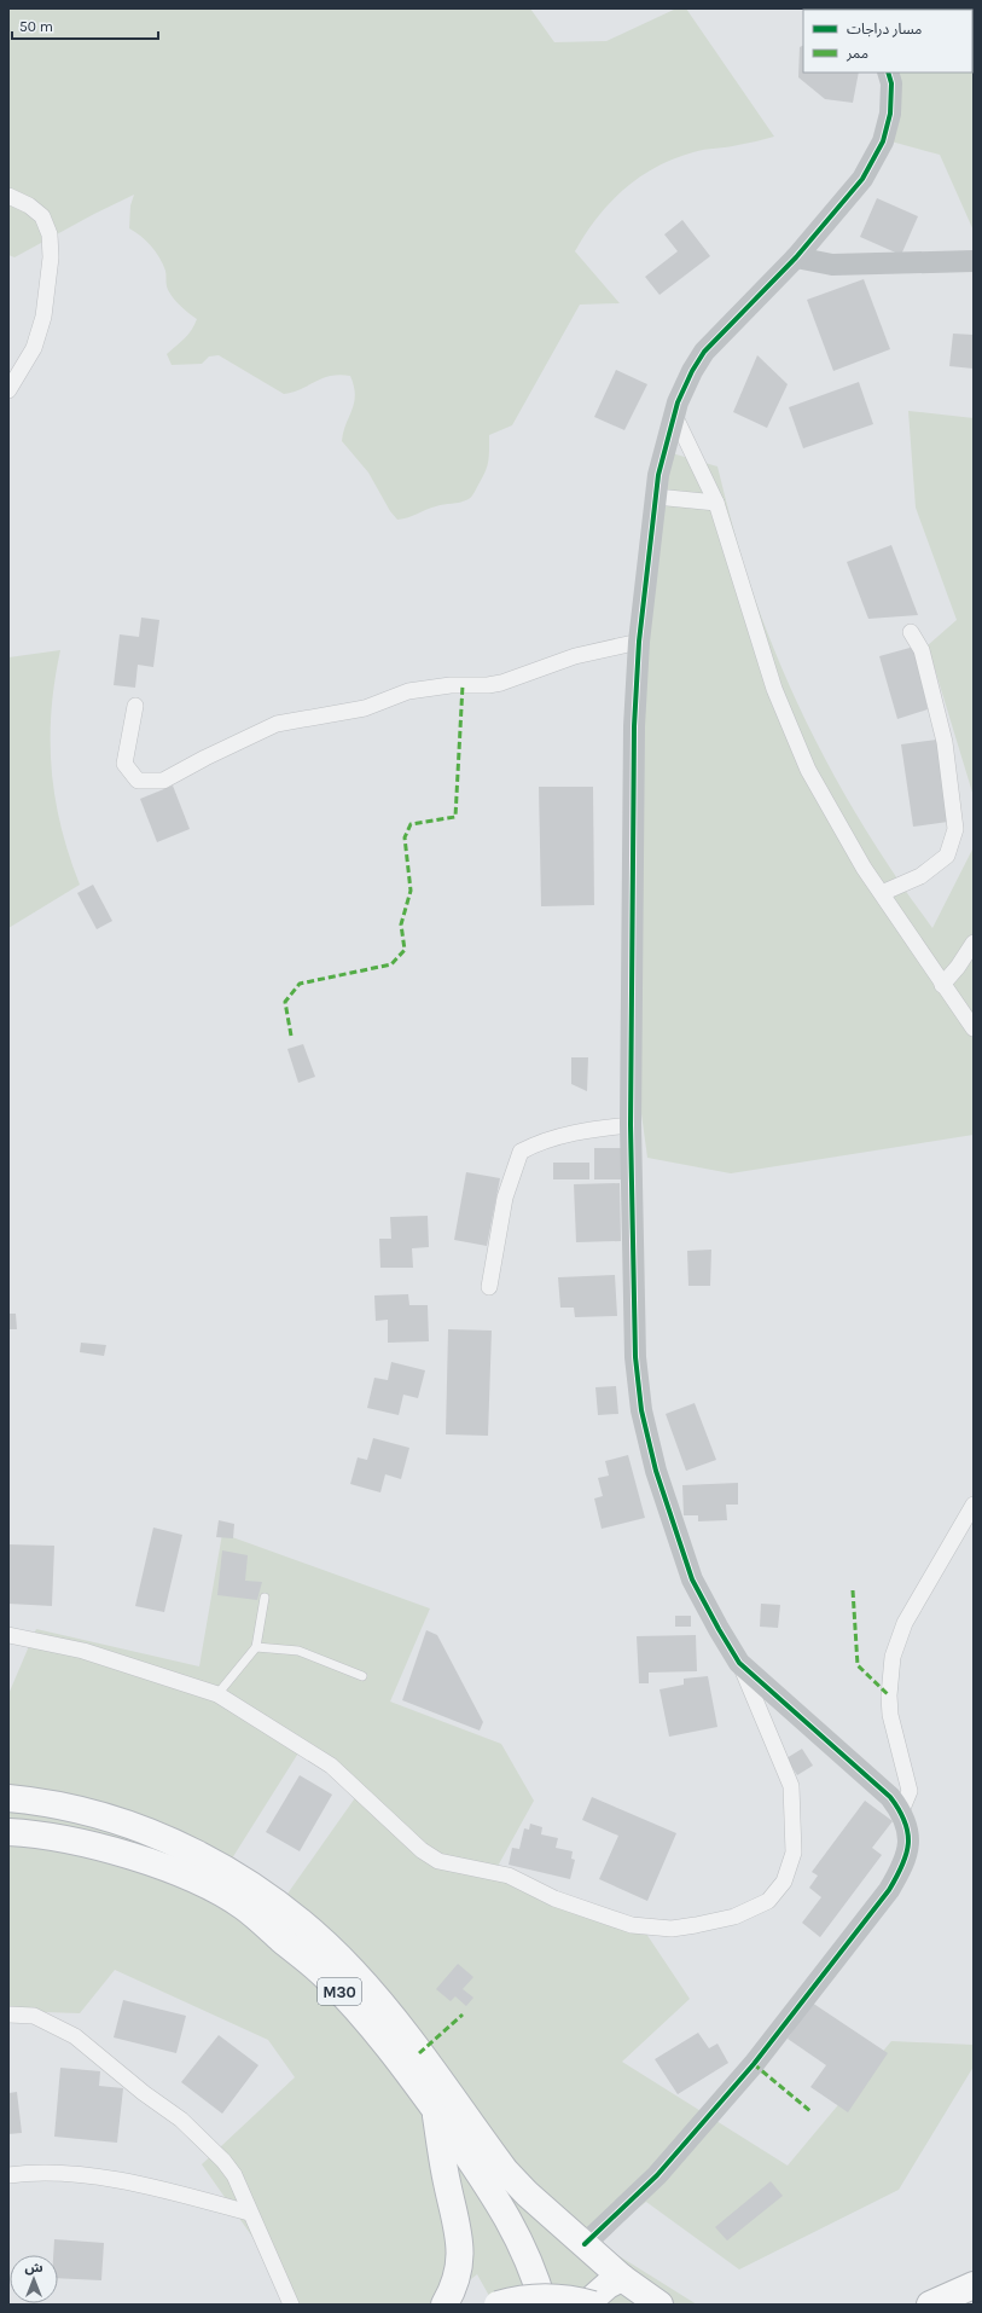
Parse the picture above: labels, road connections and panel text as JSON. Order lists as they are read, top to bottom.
{
  "streets": {
    "highway": ["M30"]
  },
  "legend": ["مسار دراجات", "ممر"],
  "scale_bar": "50 m",
  "north": "top"
}
